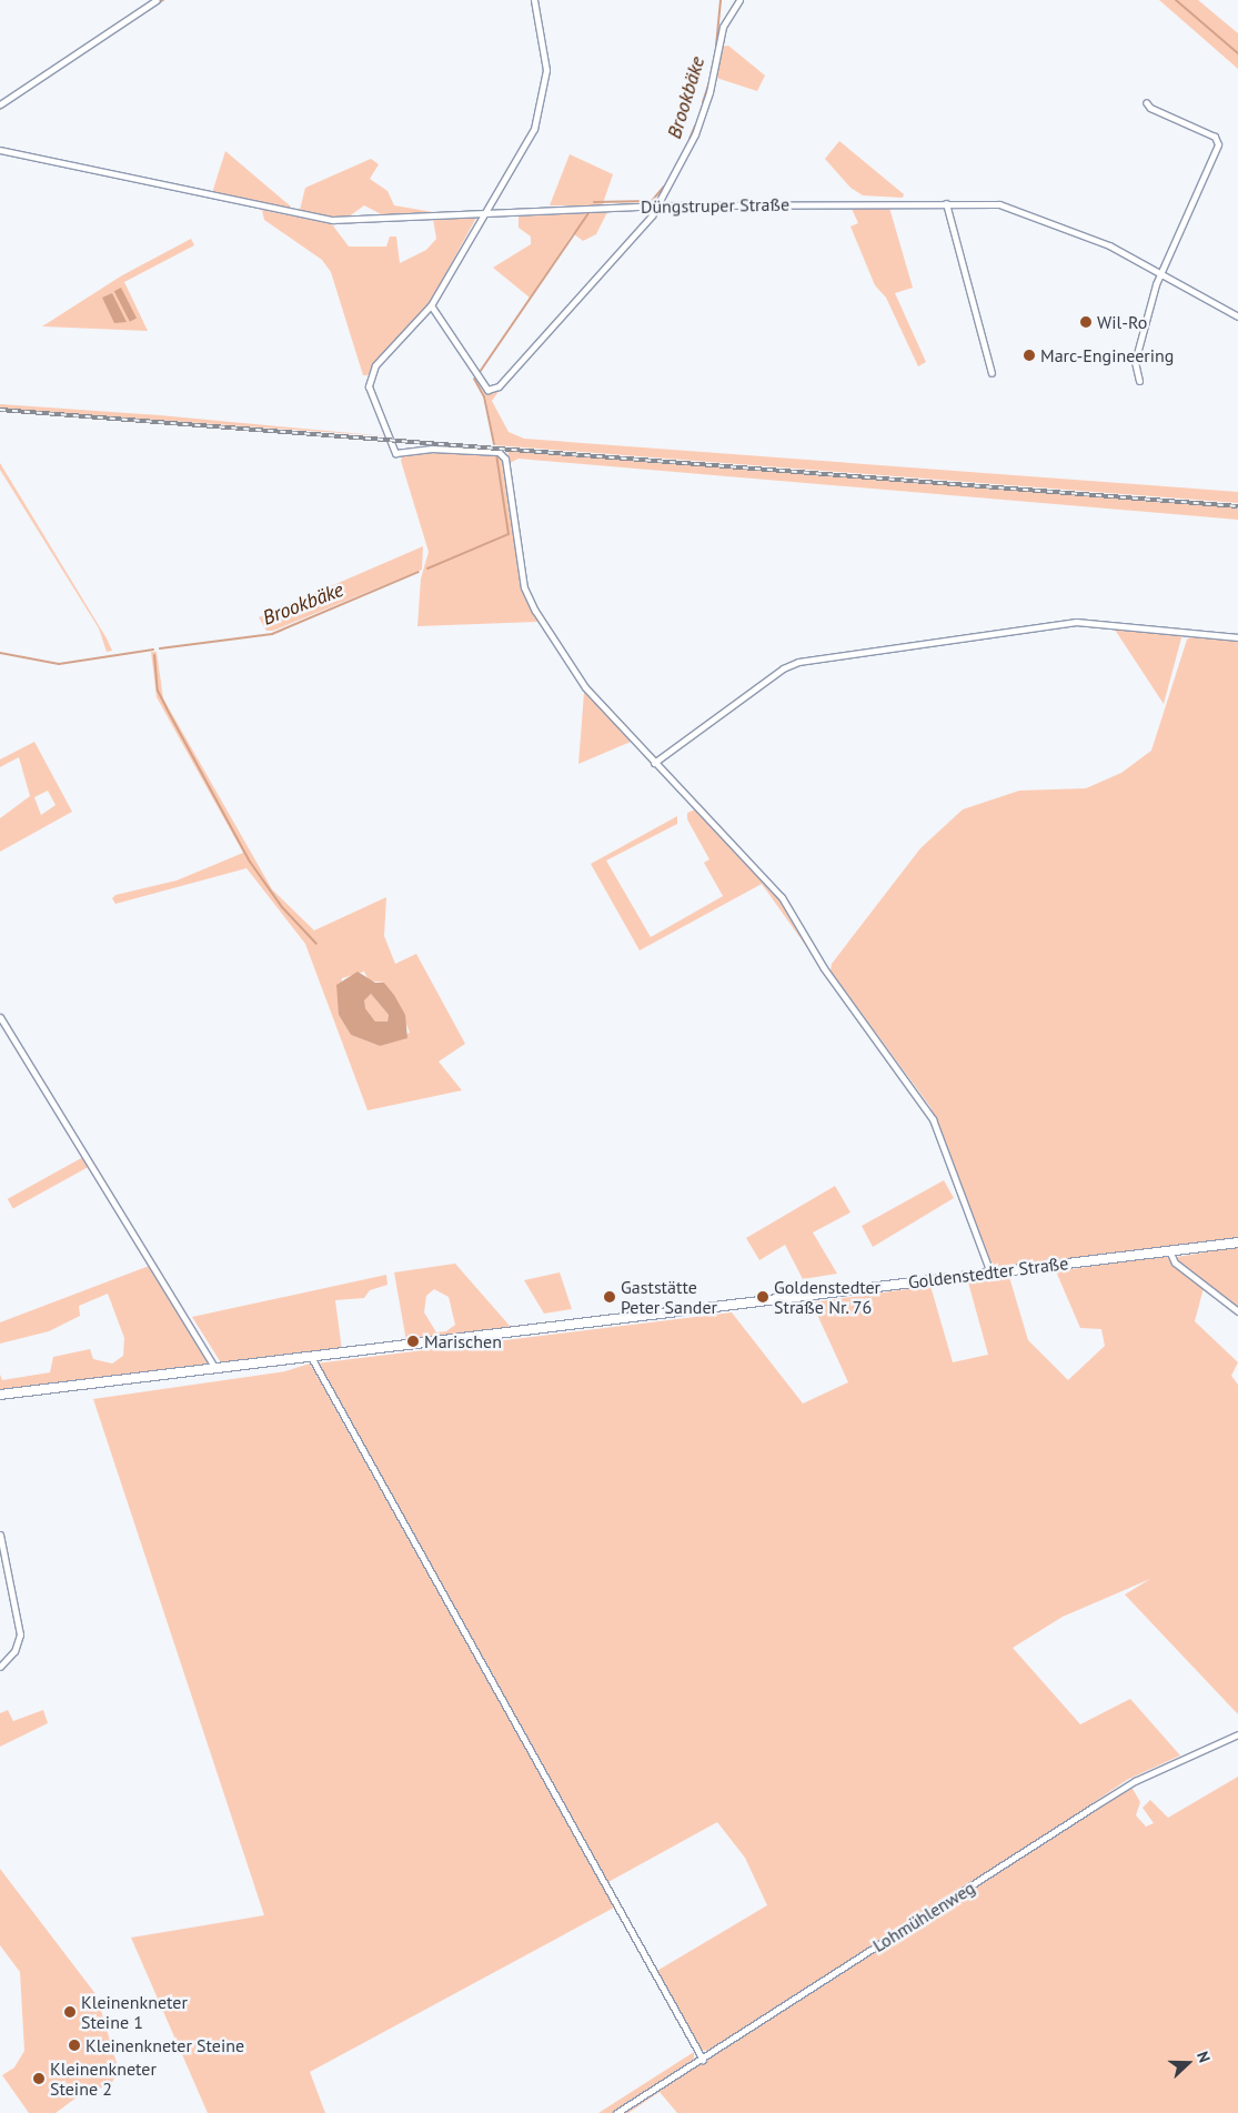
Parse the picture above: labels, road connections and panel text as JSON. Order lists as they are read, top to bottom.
{
  "streets": {
    "main road": ["Goldenstedter Straße"],
    "street": ["Düngstruper Straße", "Lohmühlenweg"]
  },
  "water": ["Brookbäke"],
  "places": [
    "Wil-Ro",
    "Marc-Engineering",
    "Gaststätte Peter Sander",
    "Goldenstedter Straße Nr. 76",
    "Marischen",
    "Kleinenkneter Steine 1",
    "Kleinenkneter Steine",
    "Kleinenkneter Steine 2"
  ],
  "north": "right"
}
